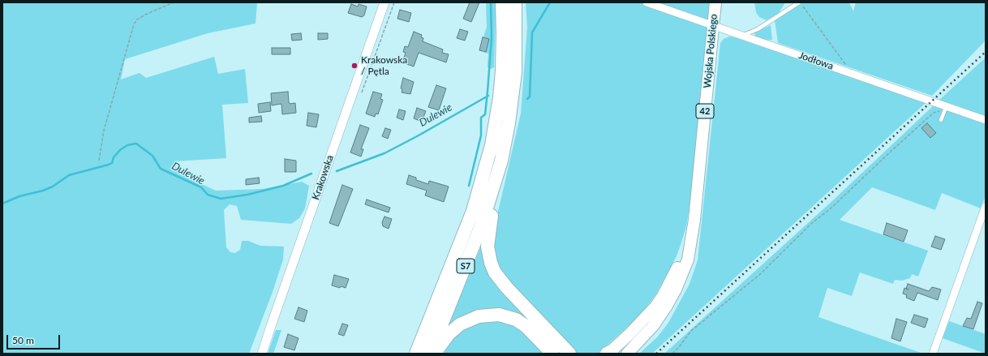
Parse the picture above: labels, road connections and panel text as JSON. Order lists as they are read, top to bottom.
{
  "streets": {
    "highway": ["S7"],
    "main road": ["Wojska Polskiego", "42"],
    "street": ["Jodłowa", "Krakowska"]
  },
  "crossings": [
    ["Wojska Polskiego", "Jodłowa"]
  ],
  "water": ["Dulewie"],
  "places": ["Krakowska / Pętla"],
  "scale_bar": "50 m"
}
